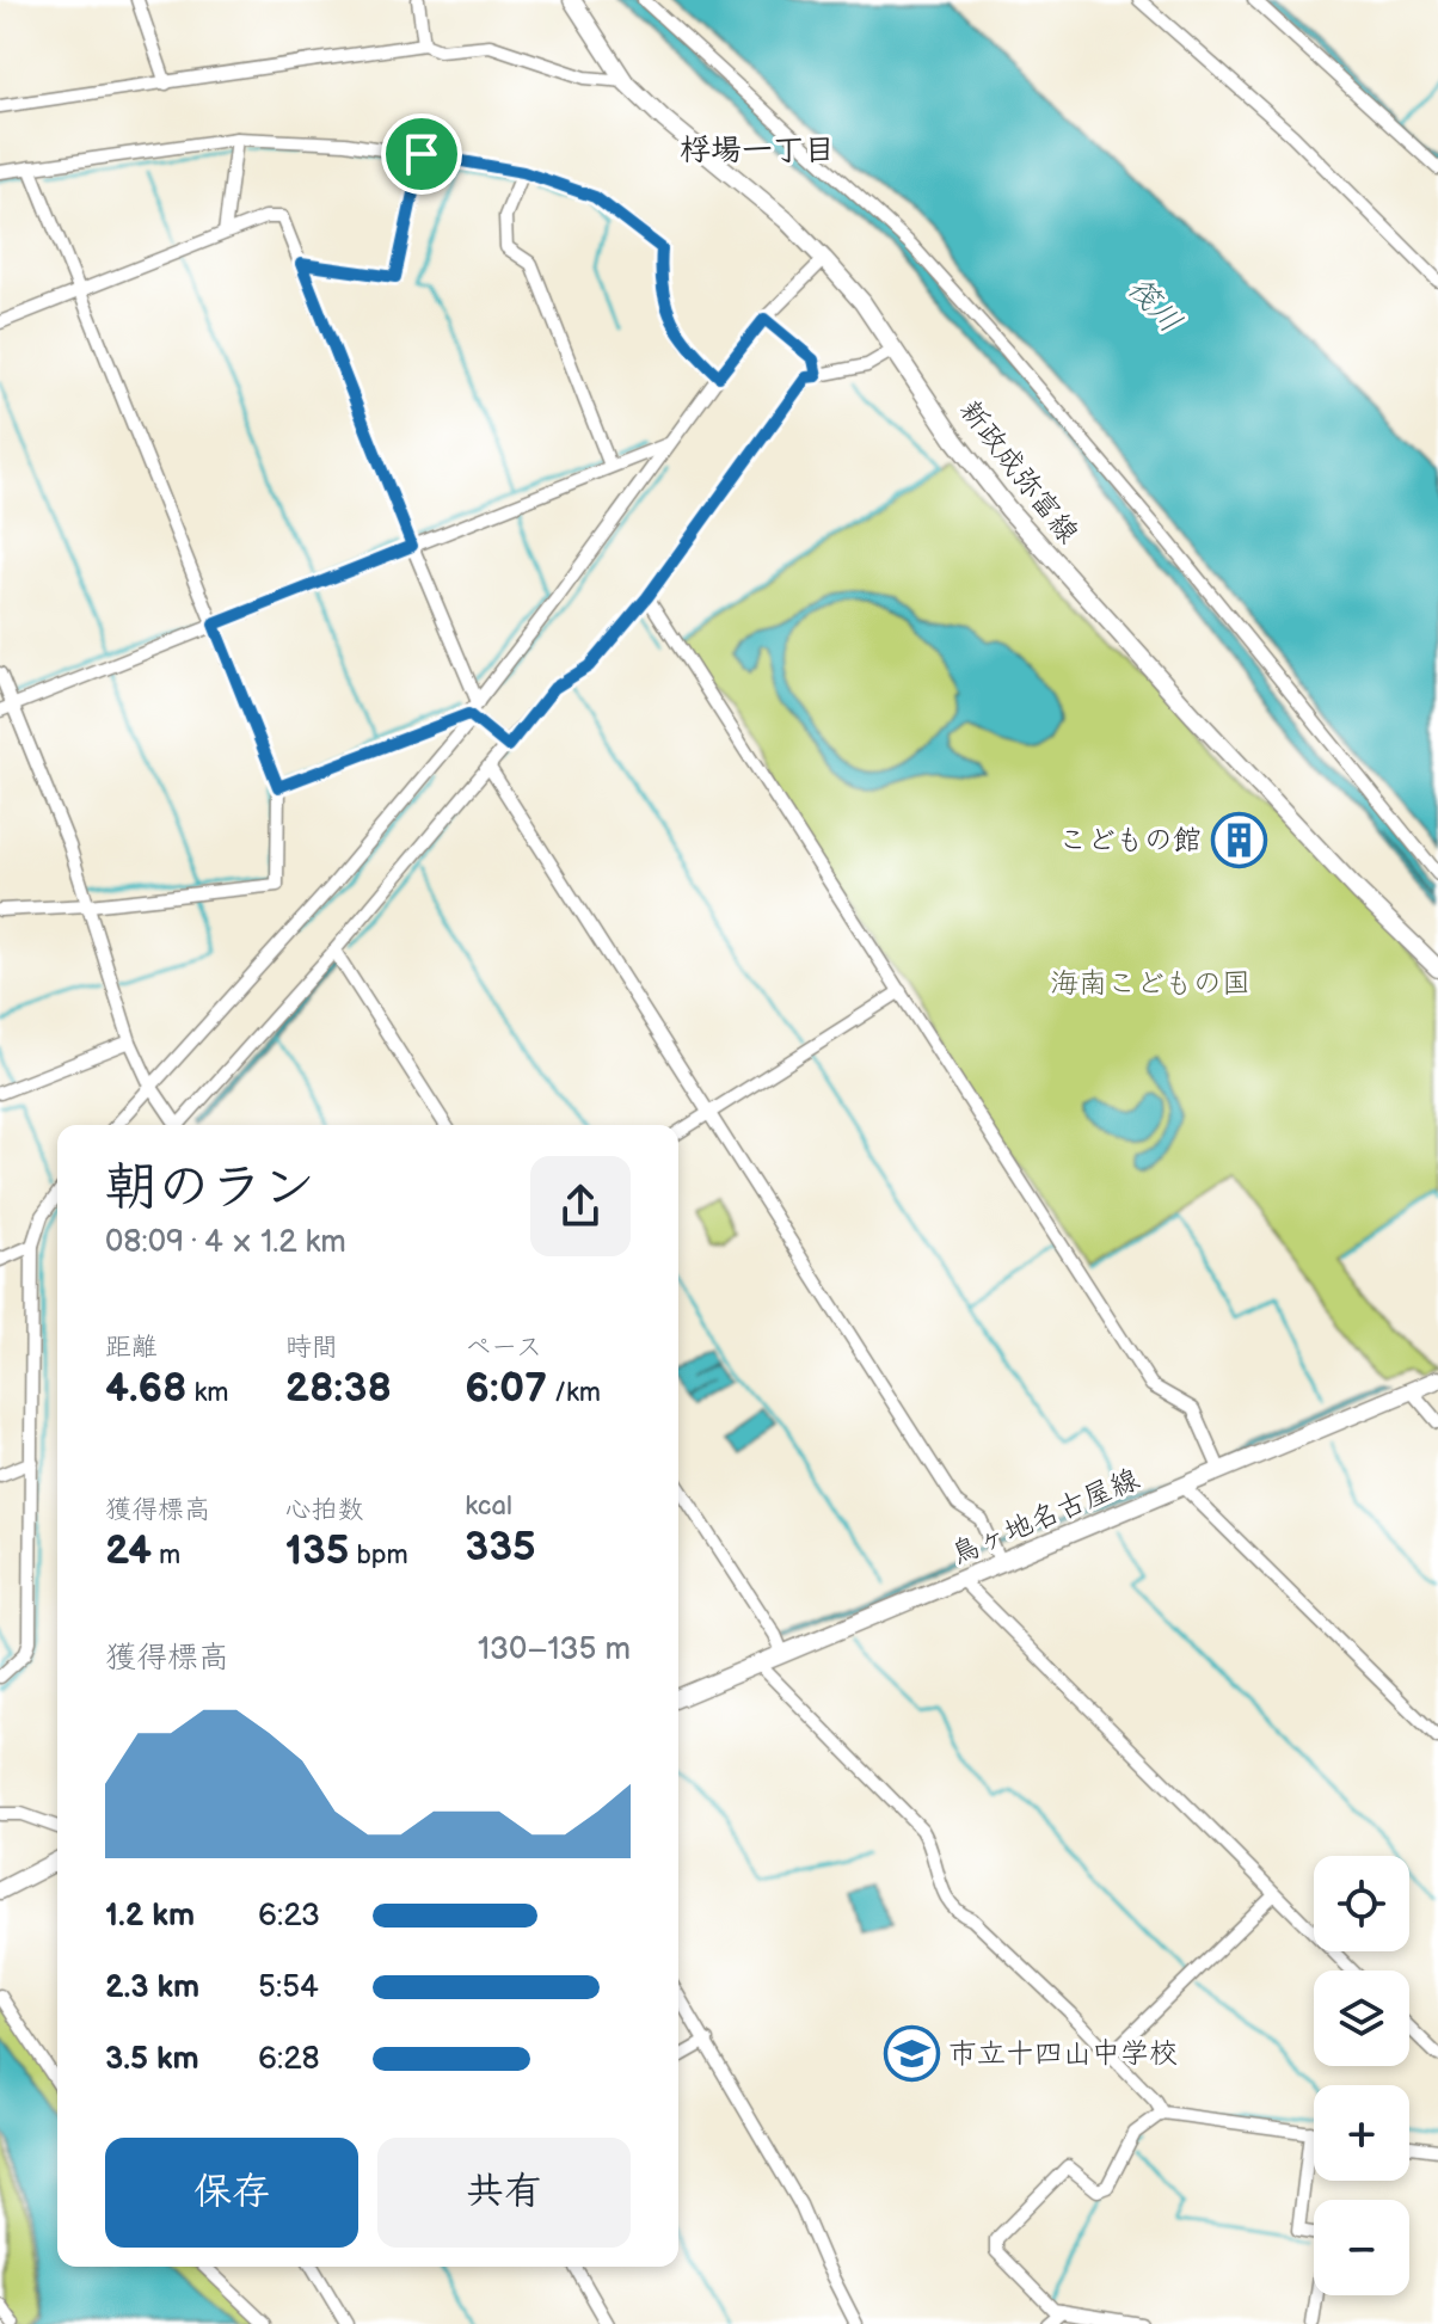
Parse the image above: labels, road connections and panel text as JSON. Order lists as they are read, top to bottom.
{
  "streets": {
    "main road": ["新政成弥富線", "鳥ヶ地名古屋線"]
  },
  "districts": ["桴場一丁目"],
  "water": ["筏川"],
  "parks": ["海南こどもの国"],
  "places": {
    "building": ["こどもの館"],
    "school or university": ["市立十四山中学校"]
  },
  "page": {
    "heading": ["朝のラン", "08:09 · 4 × 1.2 km"],
    "stats": [
      ["距離", "4.68 km"],
      ["時間", "28:38"],
      ["ペース", "6:07 /km"],
      ["獲得標高", "24 m"],
      ["心拍数", "135 bpm"],
      ["kcal", "335"]
    ],
    "chart": ["獲得標高", "130–135 m"],
    "map_buttons": ["+", "−"],
    "list": [
      {
        "name": "1.2 km",
        "note": "6:23"
      },
      {
        "name": "2.3 km",
        "note": "5:54"
      },
      {
        "name": "3.5 km",
        "note": "6:28"
      }
    ],
    "buttons": ["保存", "共有"]
  }
}
